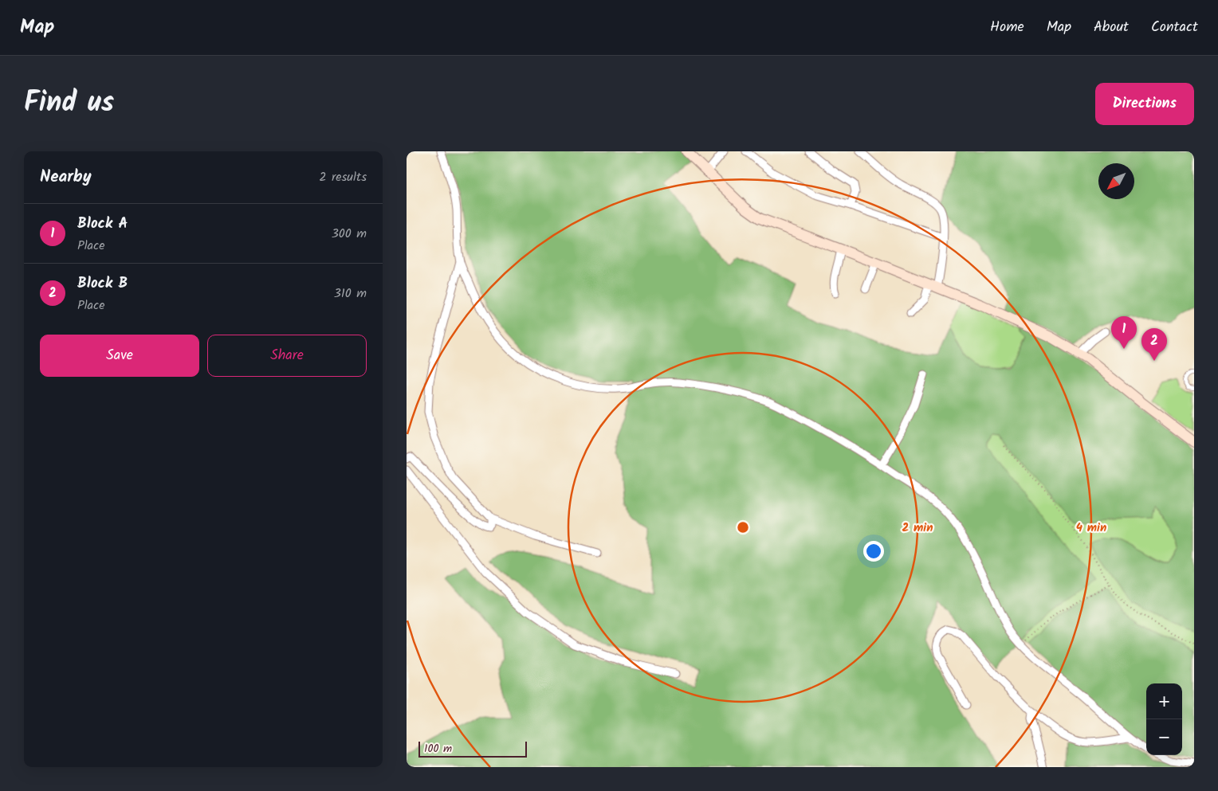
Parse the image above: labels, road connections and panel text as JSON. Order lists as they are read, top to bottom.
{
  "scale_bar": "100 m",
  "north": "bottom left",
  "page": {
    "header": "Map",
    "nav": [
      "Home",
      "Map",
      "About",
      "Contact"
    ],
    "title": "Find us",
    "buttons": [
      "Directions",
      ["Save", "Share"]
    ],
    "heading": ["Nearby", "2 results"],
    "list": [
      {
        "mark": "1",
        "name": "Block A",
        "note": "Place",
        "value": "300 m"
      },
      {
        "mark": "2",
        "name": "Block B",
        "note": "Place",
        "value": "310 m"
      }
    ],
    "pins": ["1", "2"],
    "map_buttons": ["+", "−"],
    "scale": "100 m"
  },
  "rings": ["2 min", "4 min"]
}
